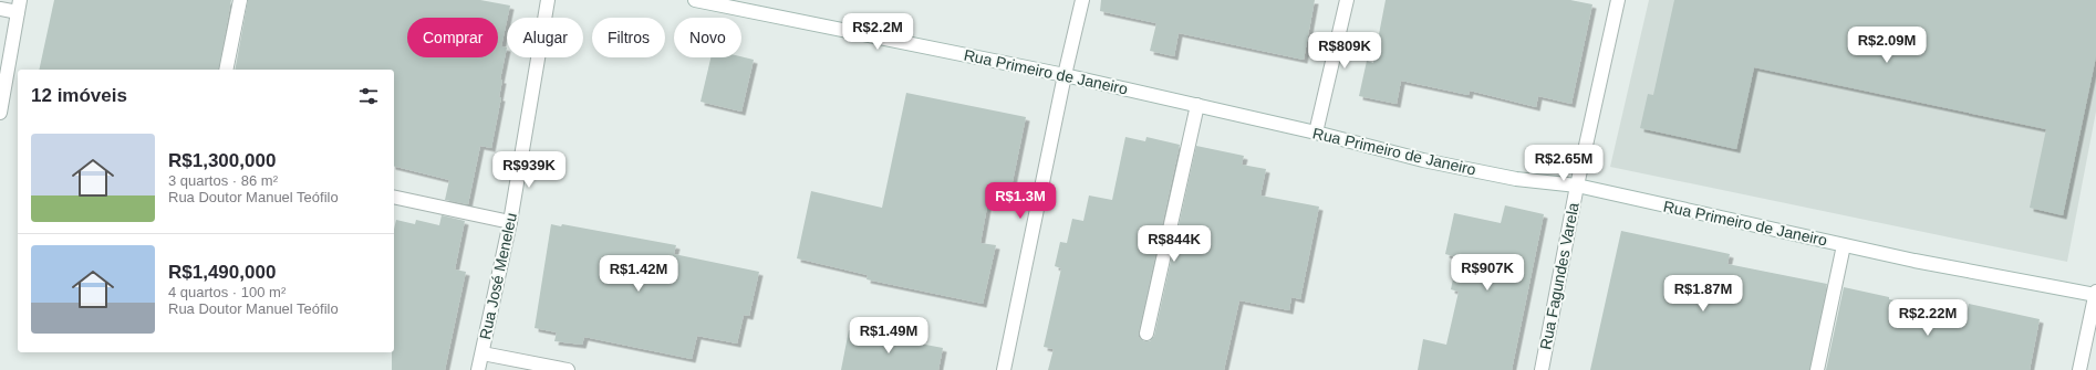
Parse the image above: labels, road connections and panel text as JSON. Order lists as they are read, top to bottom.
{
  "streets": {
    "street": ["Rua Primeiro de Janeiro", "Rua José Meneleu", "Rua Fagundes Varela"]
  },
  "crossings": [
    ["Rua Primeiro de Janeiro", "Rua Fagundes Varela"]
  ],
  "page": {
    "price": [
      "R$2.2M",
      "R$2.09M",
      "R$809K",
      "R$2.65M",
      "R$939K",
      "R$1.3M",
      "R$844K",
      "R$907K",
      "R$1.42M",
      "R$1.87M",
      "R$2.22M",
      "R$1.49M"
    ],
    "chip": [
      "Comprar",
      "Alugar",
      "Filtros",
      "Novo"
    ],
    "heading": "12 imóveis",
    "list": [
      {
        "name": "R$1,300,000",
        "note": "3 quartos · 86 m² · Rua Doutor Manuel Teófilo"
      },
      {
        "name": "R$1,490,000",
        "note": "4 quartos · 100 m² · Rua Doutor Manuel Teófilo"
      }
    ]
  }
}
